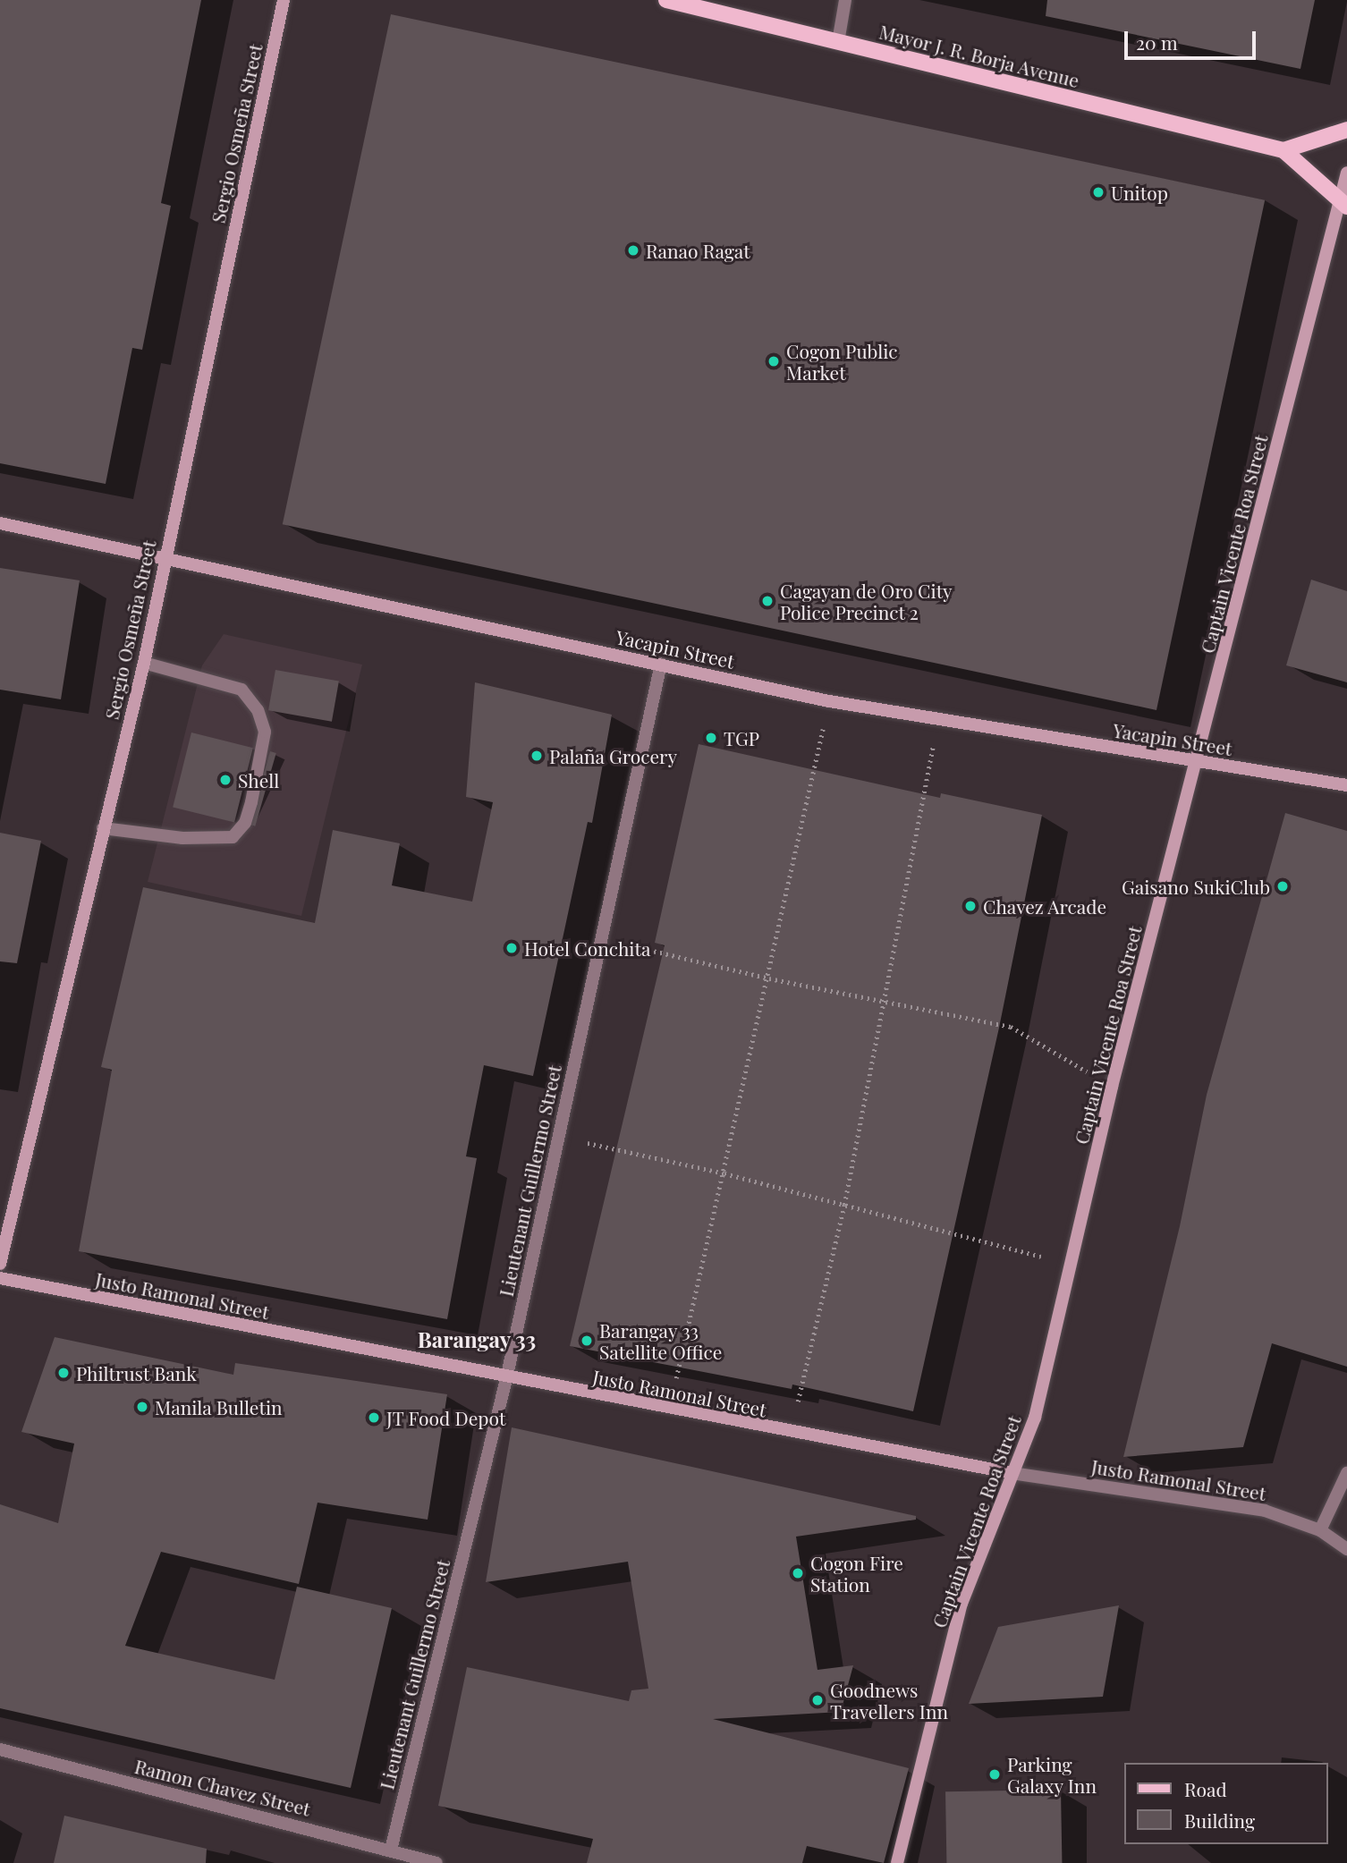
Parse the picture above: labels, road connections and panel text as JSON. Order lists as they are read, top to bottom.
{
  "streets": {
    "main road": ["Mayor J. R. Borja Avenue"],
    "street": [
      "Sergio Osmeña Street",
      "Captain Vicente Roa Street",
      "Yacapin Street",
      "Lieutenant Guillermo Street",
      "Justo Ramonal Street",
      "Ramon Chavez Street"
    ]
  },
  "crossings": [
    ["Sergio Osmeña Street", "Yacapin Street"],
    ["Captain Vicente Roa Street", "Yacapin Street"],
    ["Captain Vicente Roa Street", "Justo Ramonal Street"],
    ["Yacapin Street", "Lieutenant Guillermo Street"],
    ["Lieutenant Guillermo Street", "Justo Ramonal Street"],
    ["Lieutenant Guillermo Street", "Ramon Chavez Street"]
  ],
  "districts": ["Barangay 33"],
  "places": [
    "Unitop",
    "Ranao Ragat",
    "Cogon Public Market",
    "Cagayan de Oro City Police Precinct 2",
    "TGP",
    "Palaña Grocery",
    "Shell",
    "Gaisano SukiClub",
    "Chavez Arcade",
    "Hotel Conchita",
    "Barangay 33 Satellite Office",
    "Philtrust Bank",
    "Manila Bulletin",
    "JT Food Depot",
    "Cogon Fire Station",
    "Goodnews Travellers Inn",
    "Parking Galaxy Inn"
  ],
  "legend": ["Road", "Building"],
  "scale_bar": "20 m"
}
